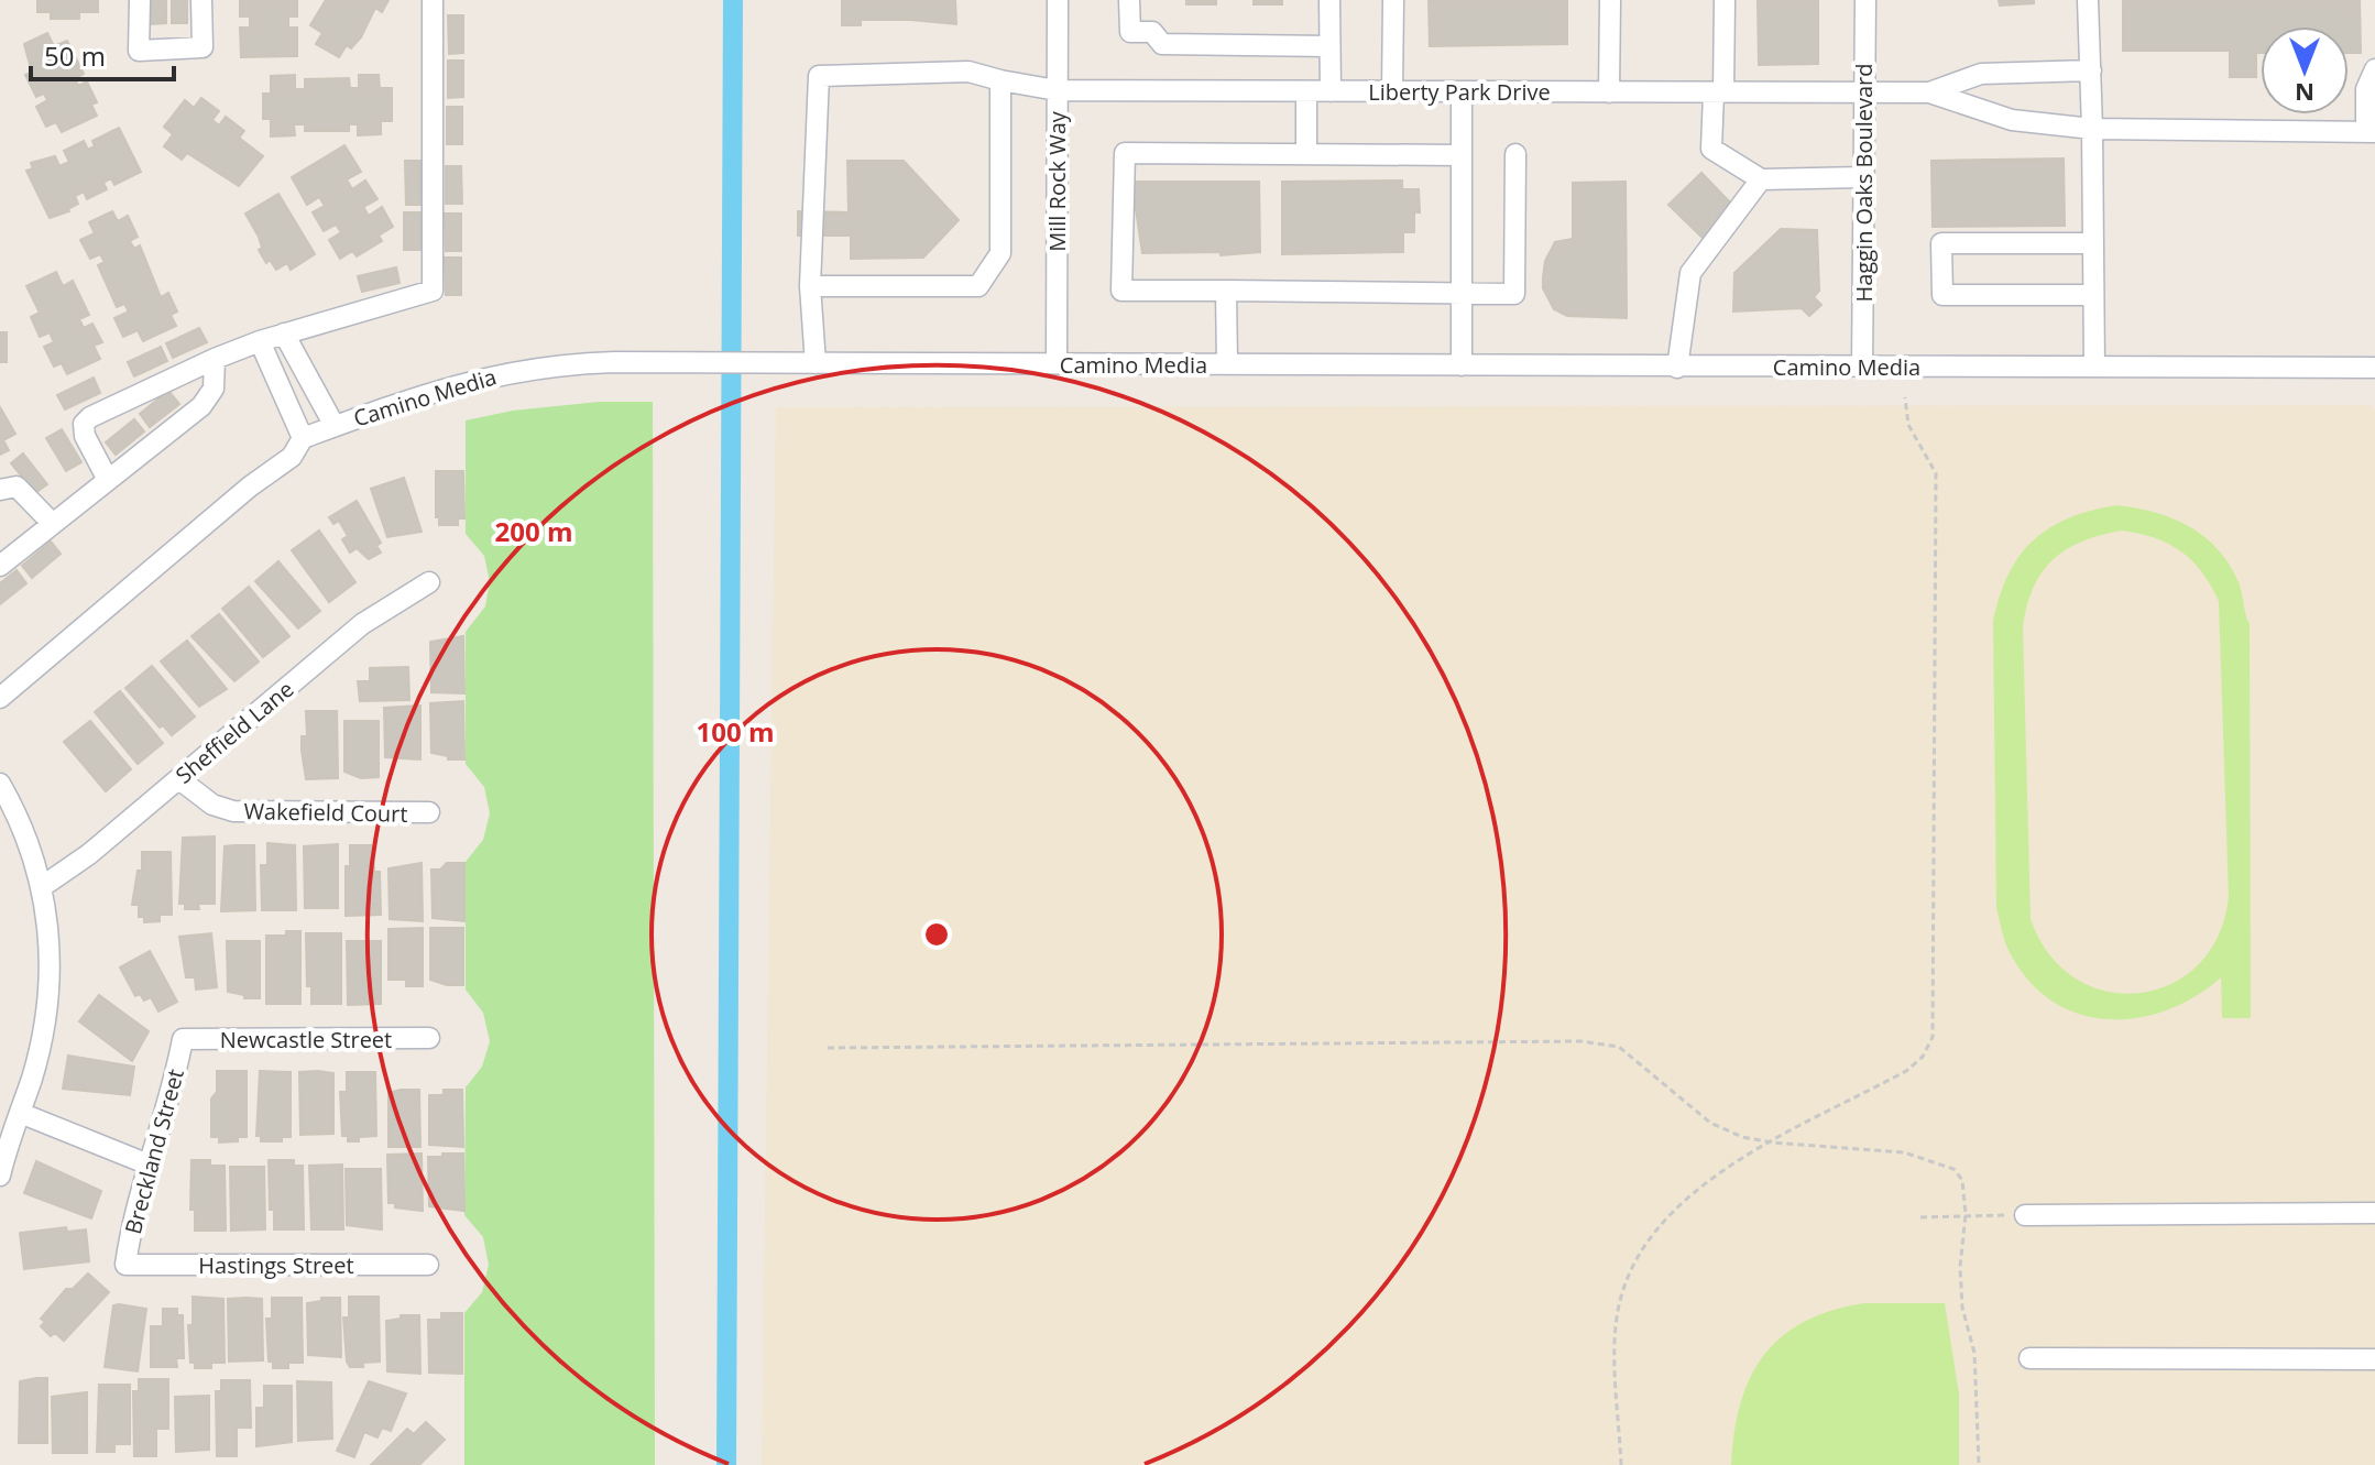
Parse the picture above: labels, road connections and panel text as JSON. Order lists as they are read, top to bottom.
{
  "streets": {
    "street": [
      "Liberty Park Drive",
      "Mill Rock Way",
      "Haggin Oaks Boulevard",
      "Camino Media",
      "Sheffield Lane",
      "Wakefield Court",
      "Newcastle Street",
      "Breckland Street",
      "Hastings Street"
    ]
  },
  "crossings": [
    ["Liberty Park Drive", "Mill Rock Way"],
    ["Liberty Park Drive", "Haggin Oaks Boulevard"],
    ["Mill Rock Way", "Camino Media"],
    ["Haggin Oaks Boulevard", "Camino Media"],
    ["Sheffield Lane", "Wakefield Court"],
    ["Newcastle Street", "Breckland Street"],
    ["Breckland Street", "Hastings Street"]
  ],
  "scale_bar": "50 m",
  "north": "bottom",
  "rings": ["200 m", "100 m"]
}
